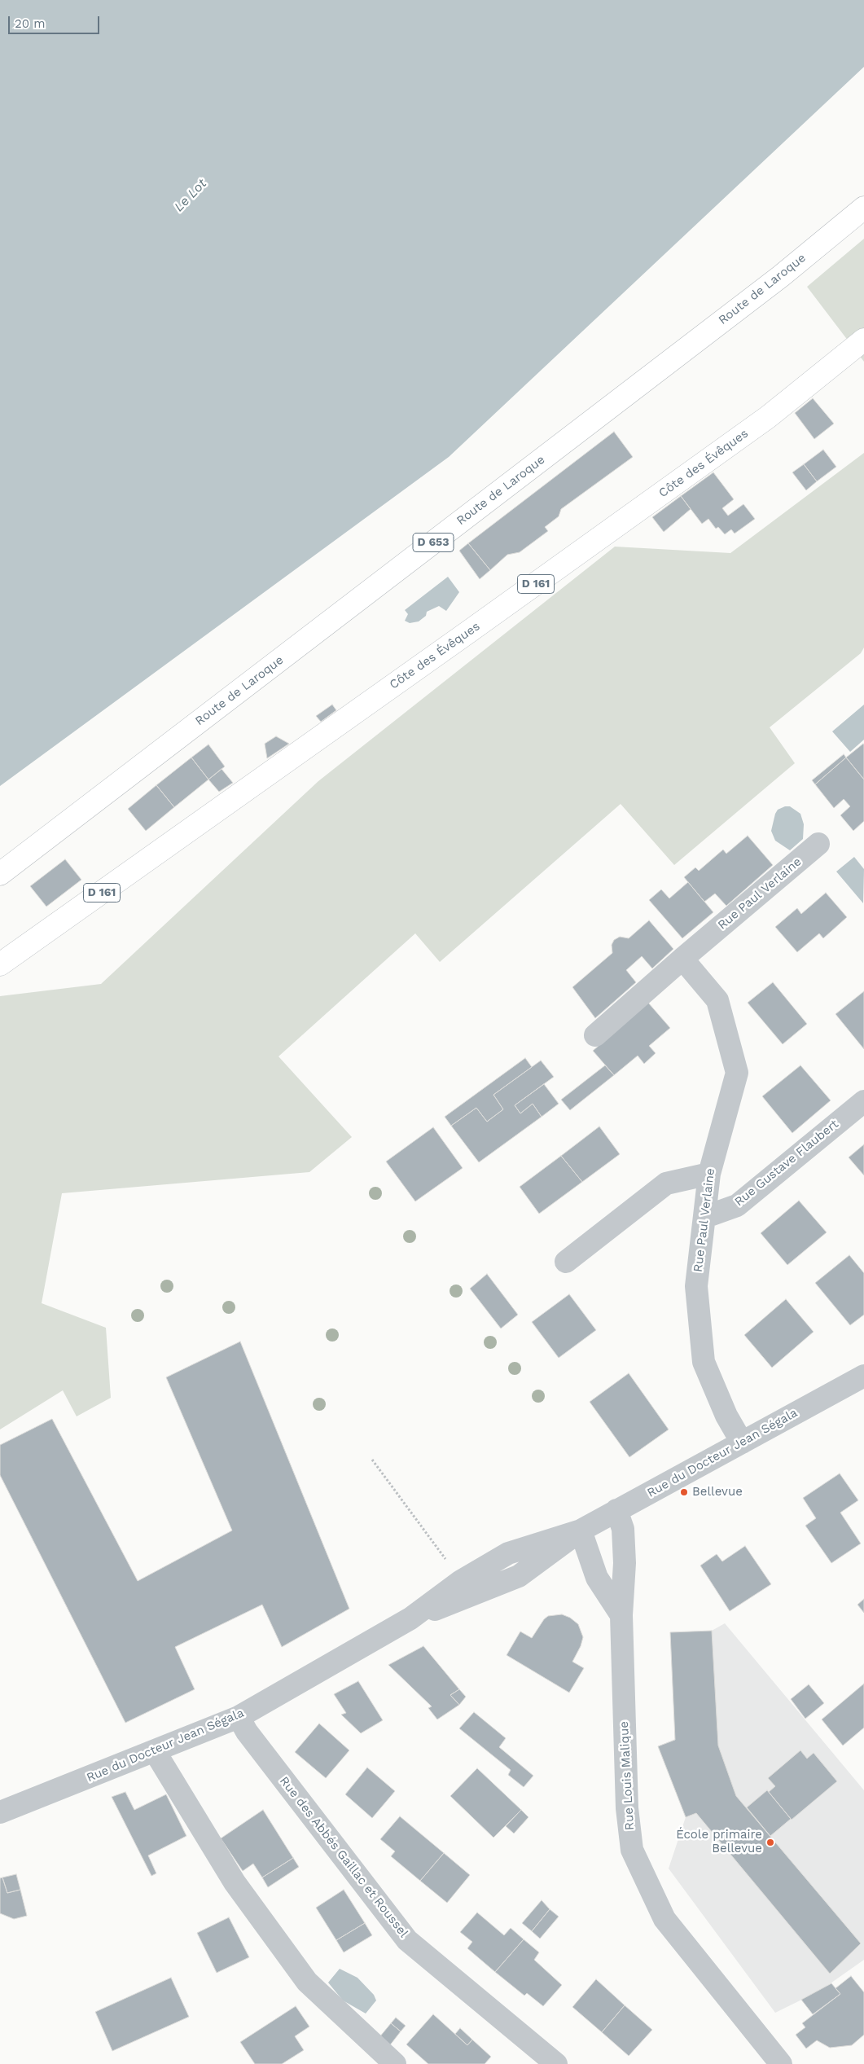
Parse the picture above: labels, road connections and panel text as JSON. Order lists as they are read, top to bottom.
{
  "streets": {
    "main road": [
      "Route de Laroque",
      "Côte des Évêques",
      "D 653",
      "D 161"
    ],
    "street": [
      "Rue Paul Verlaine",
      "Rue Gustave Flaubert",
      "Rue du Docteur Jean Ségala",
      "Rue Louis Malique",
      "Rue des Abbés Gaillac et Roussel"
    ]
  },
  "crossings": [
    ["Rue Paul Verlaine", "Rue Gustave Flaubert"],
    ["Rue Paul Verlaine", "Rue du Docteur Jean Ségala"],
    ["Rue du Docteur Jean Ségala", "Rue Louis Malique"],
    ["Rue du Docteur Jean Ségala", "Rue des Abbés Gaillac et Roussel"]
  ],
  "water": ["Le Lot"],
  "places": ["Bellevue", "École primaire Bellevue"],
  "scale_bar": "20 m"
}
